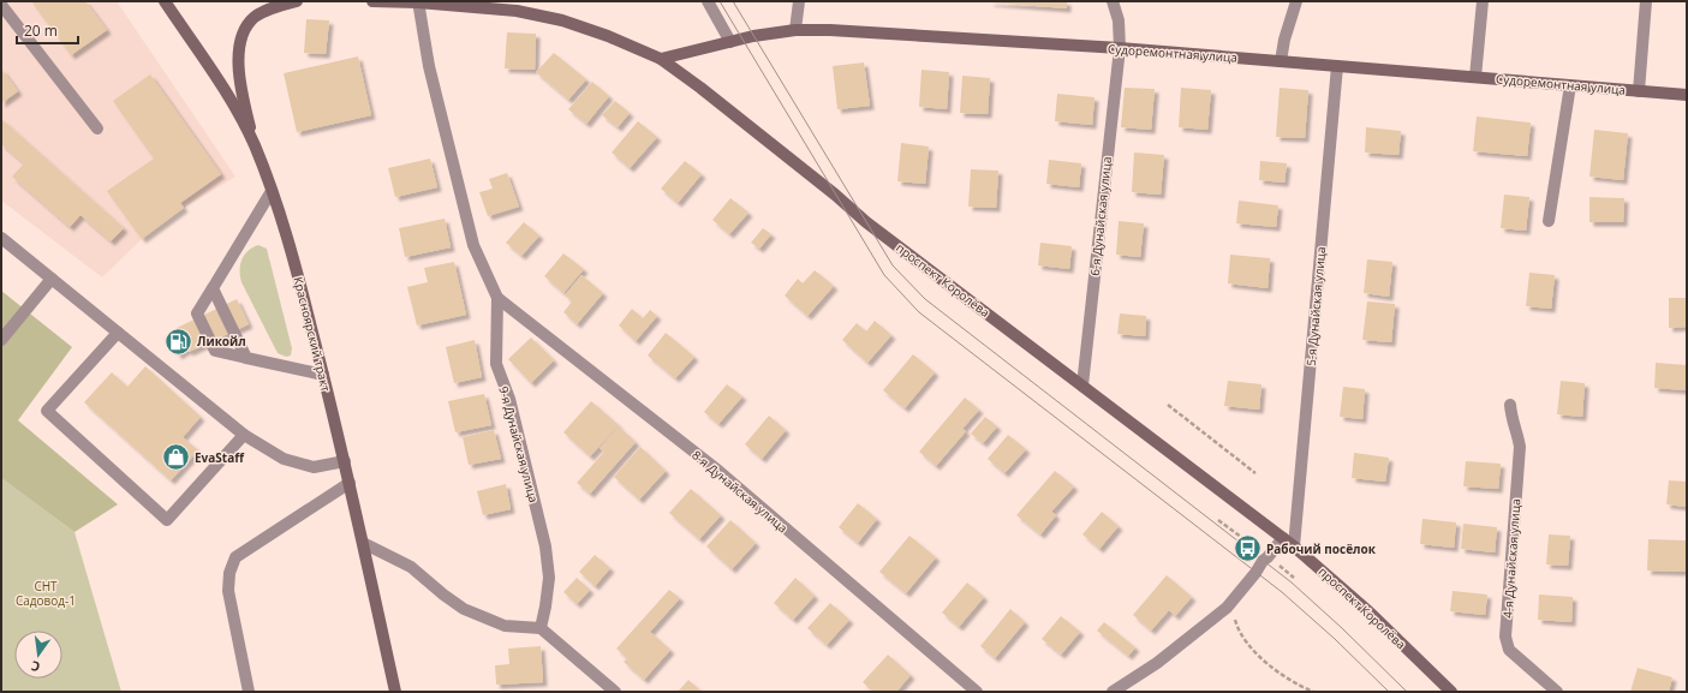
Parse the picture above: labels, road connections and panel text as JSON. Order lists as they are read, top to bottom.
{
  "streets": {
    "main road": ["Судоремонтная улица", "проспект Королёва", "Красноярский тракт"],
    "street": [
      "6-я Дунайская улица",
      "5-я Дунайская улица",
      "9-я Дунайская улица",
      "8-я Дунайская улица",
      "4-я Дунайская улица"
    ]
  },
  "crossings": [
    ["Судоремонтная улица", "6-я Дунайская улица"],
    ["Судоремонтная улица", "проспект Королёва"],
    ["Судоремонтная улица", "5-я Дунайская улица"],
    ["6-я Дунайская улица", "проспект Королёва"],
    ["проспект Королёва", "5-я Дунайская улица"],
    ["проспект Королёва", "9-я Дунайская улица"],
    ["9-я Дунайская улица", "8-я Дунайская улица"]
  ],
  "parks": ["СНТ Садовод-1"],
  "places": {
    "fuel station": ["Ликойл"],
    "shop": ["EvaStaff"],
    "bus stop": ["Рабочий посёлок"]
  },
  "scale_bar": "20 m",
  "north": "bottom"
}
